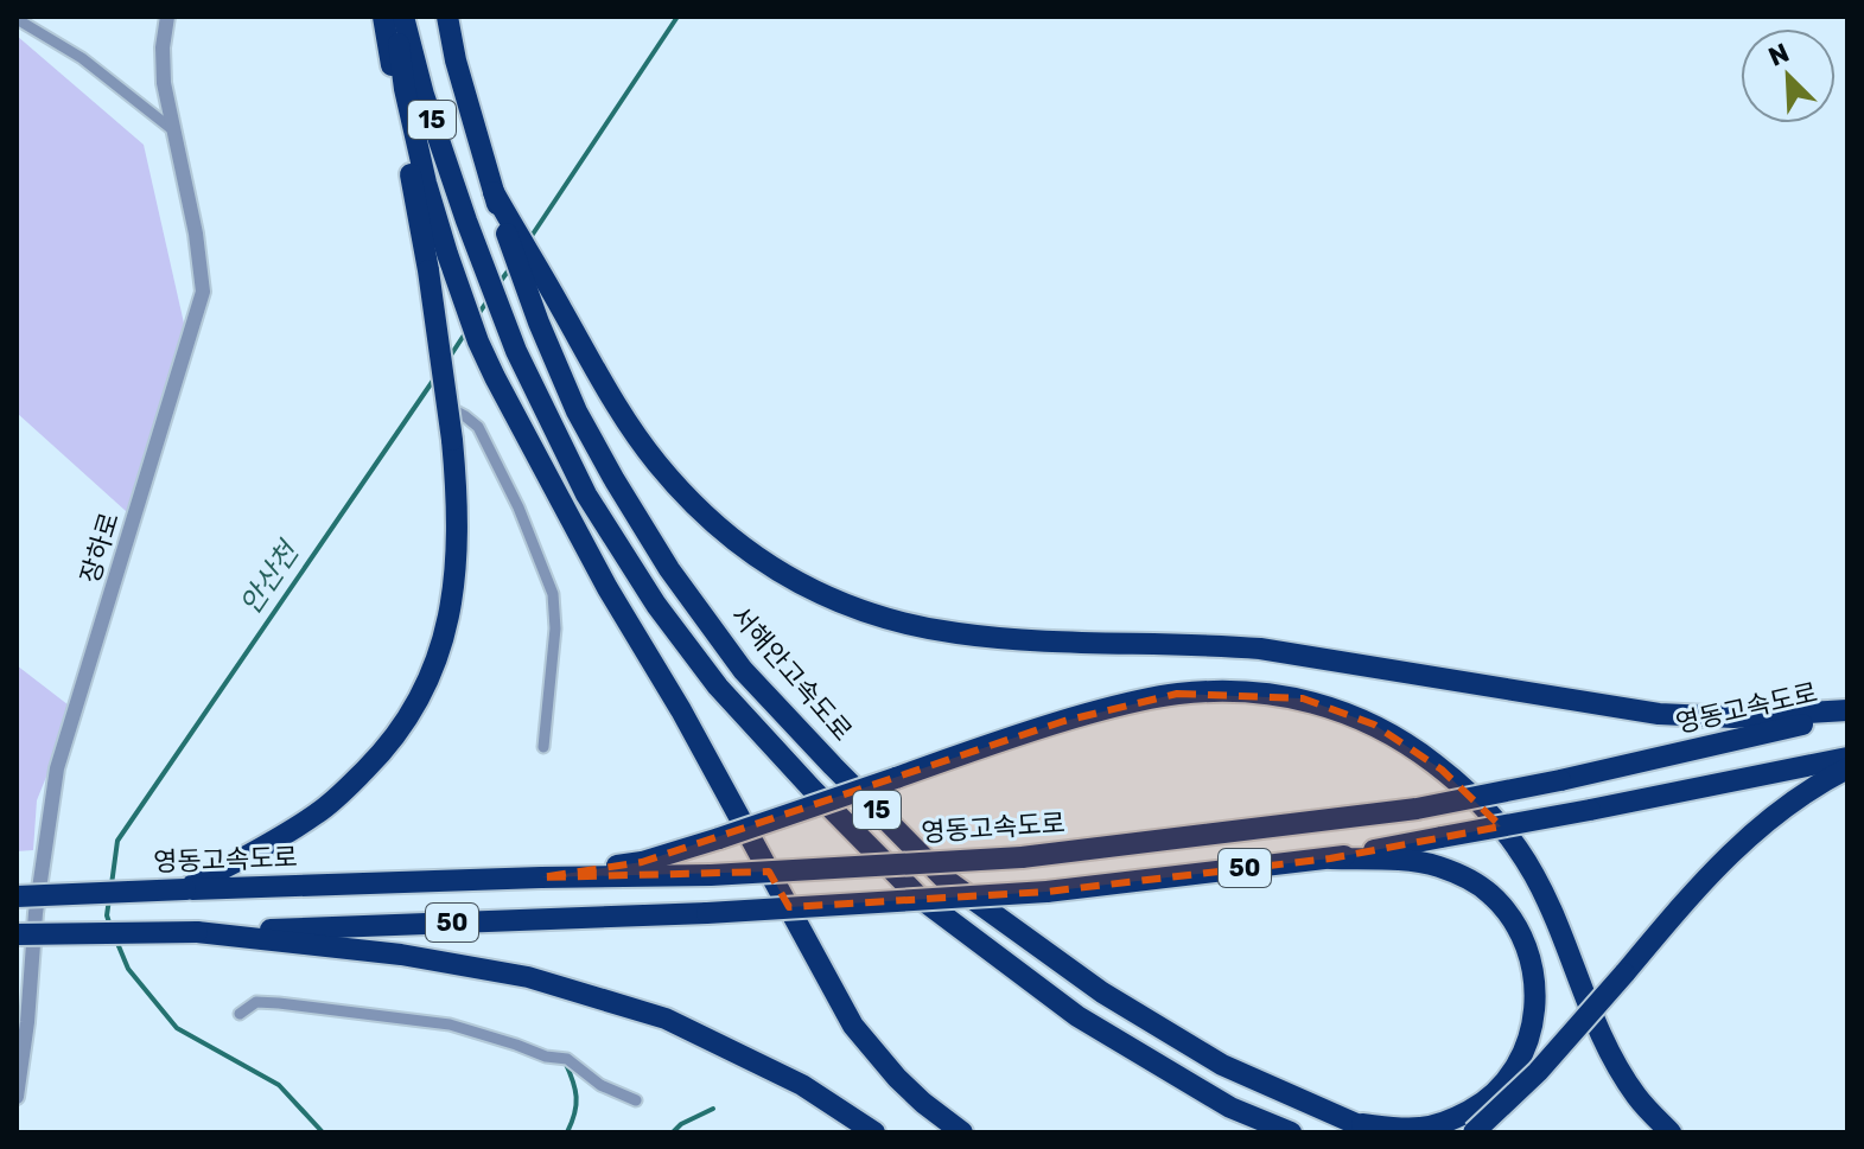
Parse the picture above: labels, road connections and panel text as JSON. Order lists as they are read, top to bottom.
{
  "streets": {
    "highway": [
      "15",
      "서해안고속도로",
      "영동고속도로",
      "50"
    ],
    "street": ["장하로"]
  },
  "water": ["안산천"],
  "north": "top left"
}
